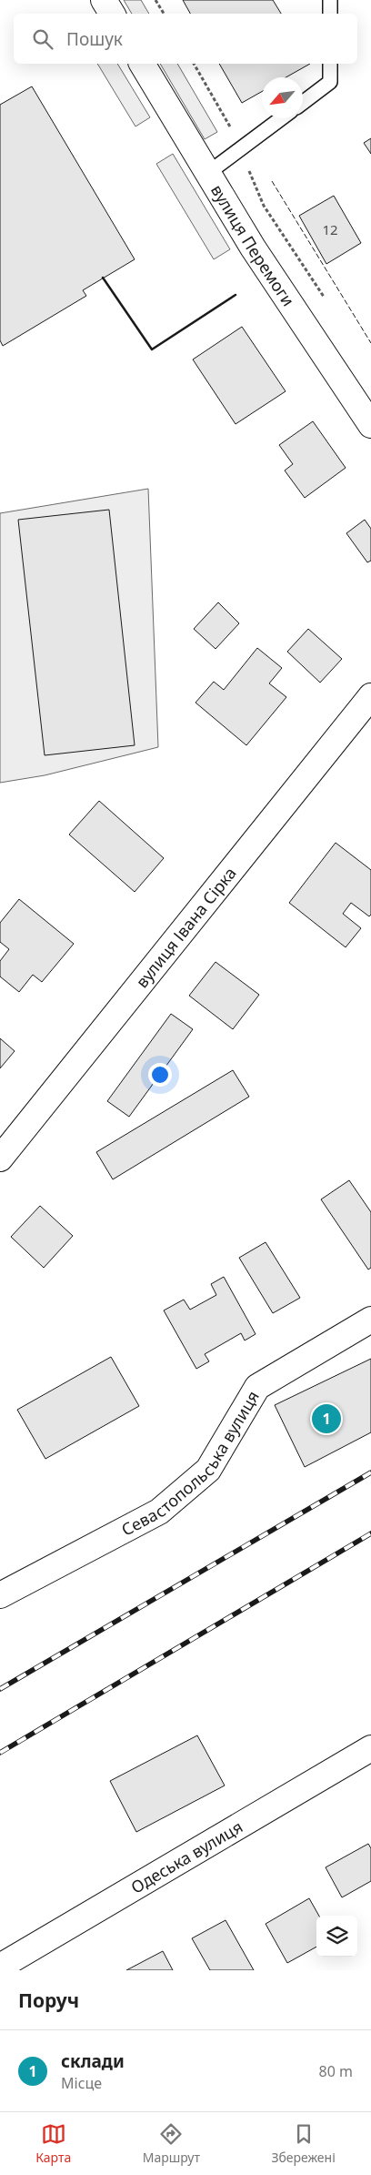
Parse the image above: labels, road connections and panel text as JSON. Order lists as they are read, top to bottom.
{
  "streets": {
    "street": [
      "вулиця Перемоги",
      "вулиця Івана Сірка",
      "Севастопольська вулиця",
      "Одеська вулиця"
    ]
  },
  "house_numbers": ["12"],
  "north": "bottom left",
  "page": {
    "search": "Пошук",
    "pins": "1",
    "heading": "Поруч",
    "list": [
      {
        "mark": "1",
        "name": "склади",
        "note": "Місце",
        "value": "80 m"
      }
    ],
    "nav": ["Карта", "Маршрут", "Збережені"]
  }
}
